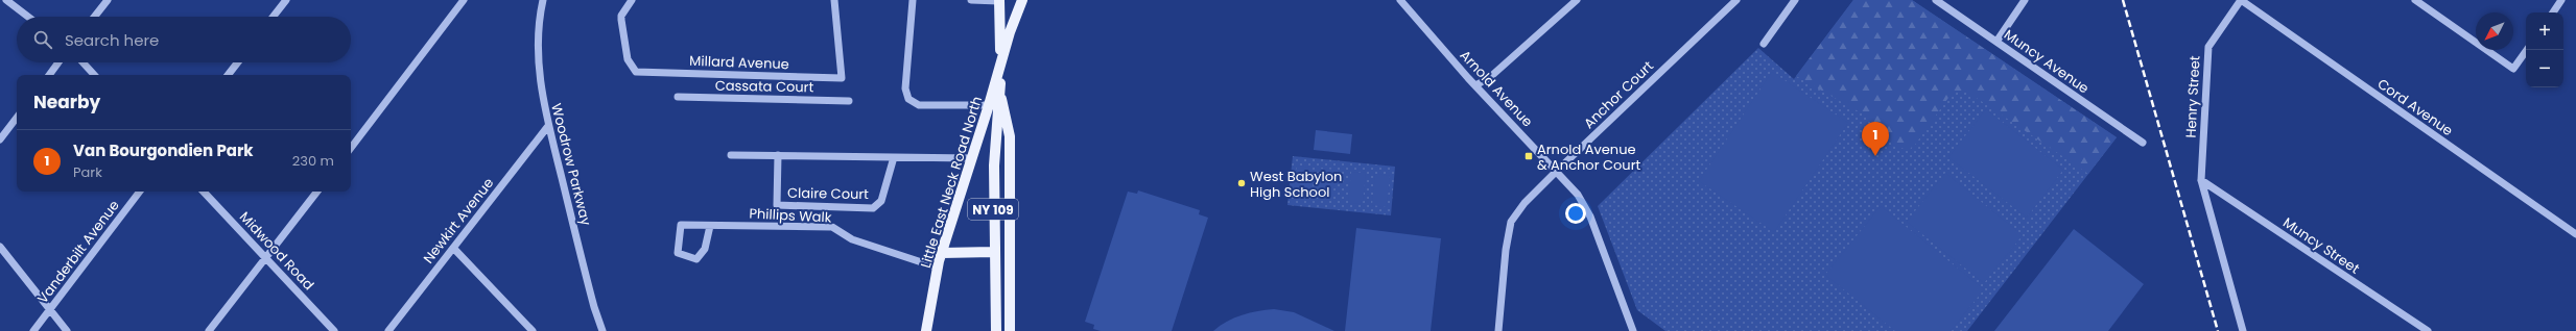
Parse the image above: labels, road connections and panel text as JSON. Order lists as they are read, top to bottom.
{
  "streets": {
    "main road": ["Little East Neck Road North", "NY 109"],
    "street": [
      "Muncy Avenue",
      "Millard Avenue",
      "Cassata Court",
      "Arnold Avenue",
      "Anchor Court",
      "Henry Street",
      "Cord Avenue",
      "Woodrow Parkway",
      "Claire Court",
      "Phillips Walk",
      "Newkirt Avenue",
      "Muncy Street",
      "Midwood Road",
      "Vanderbilt Avenue"
    ]
  },
  "crossings": [
    ["Arnold Avenue", "Anchor Court"],
    ["Henry Street", "Cord Avenue"],
    ["Henry Street", "Muncy Street"],
    ["Woodrow Parkway", "Newkirt Avenue"],
    ["Little East Neck Road North", "NY 109"],
    ["Little East Neck Road North", "Phillips Walk"]
  ],
  "places": {
    "transit": ["Arnold Avenue & Anchor Court"],
    "other": ["West Babylon High School"]
  },
  "north": "bottom left",
  "page": {
    "map_buttons": ["+", "−"],
    "search": "Search here",
    "heading": "Nearby",
    "pins": "1",
    "list": [
      {
        "mark": "1",
        "name": "Van Bourgondien Park",
        "note": "Park",
        "value": "230 m"
      }
    ]
  }
}
